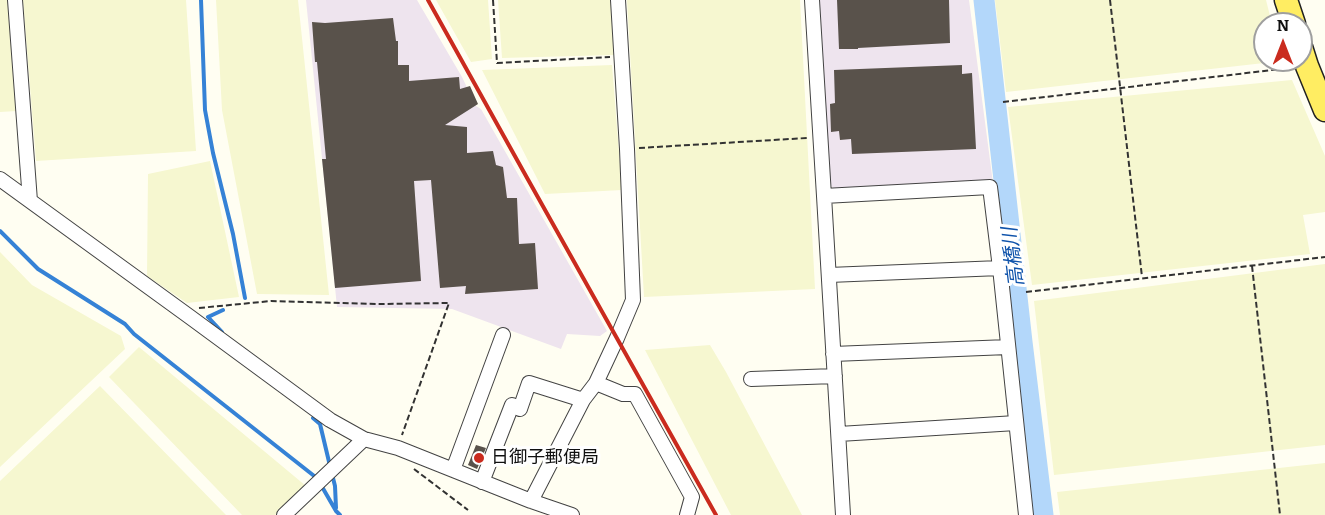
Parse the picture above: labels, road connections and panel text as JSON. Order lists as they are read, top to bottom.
{
  "water": ["高橋川"],
  "places": ["日御子郵便局"],
  "north": "top"
}
